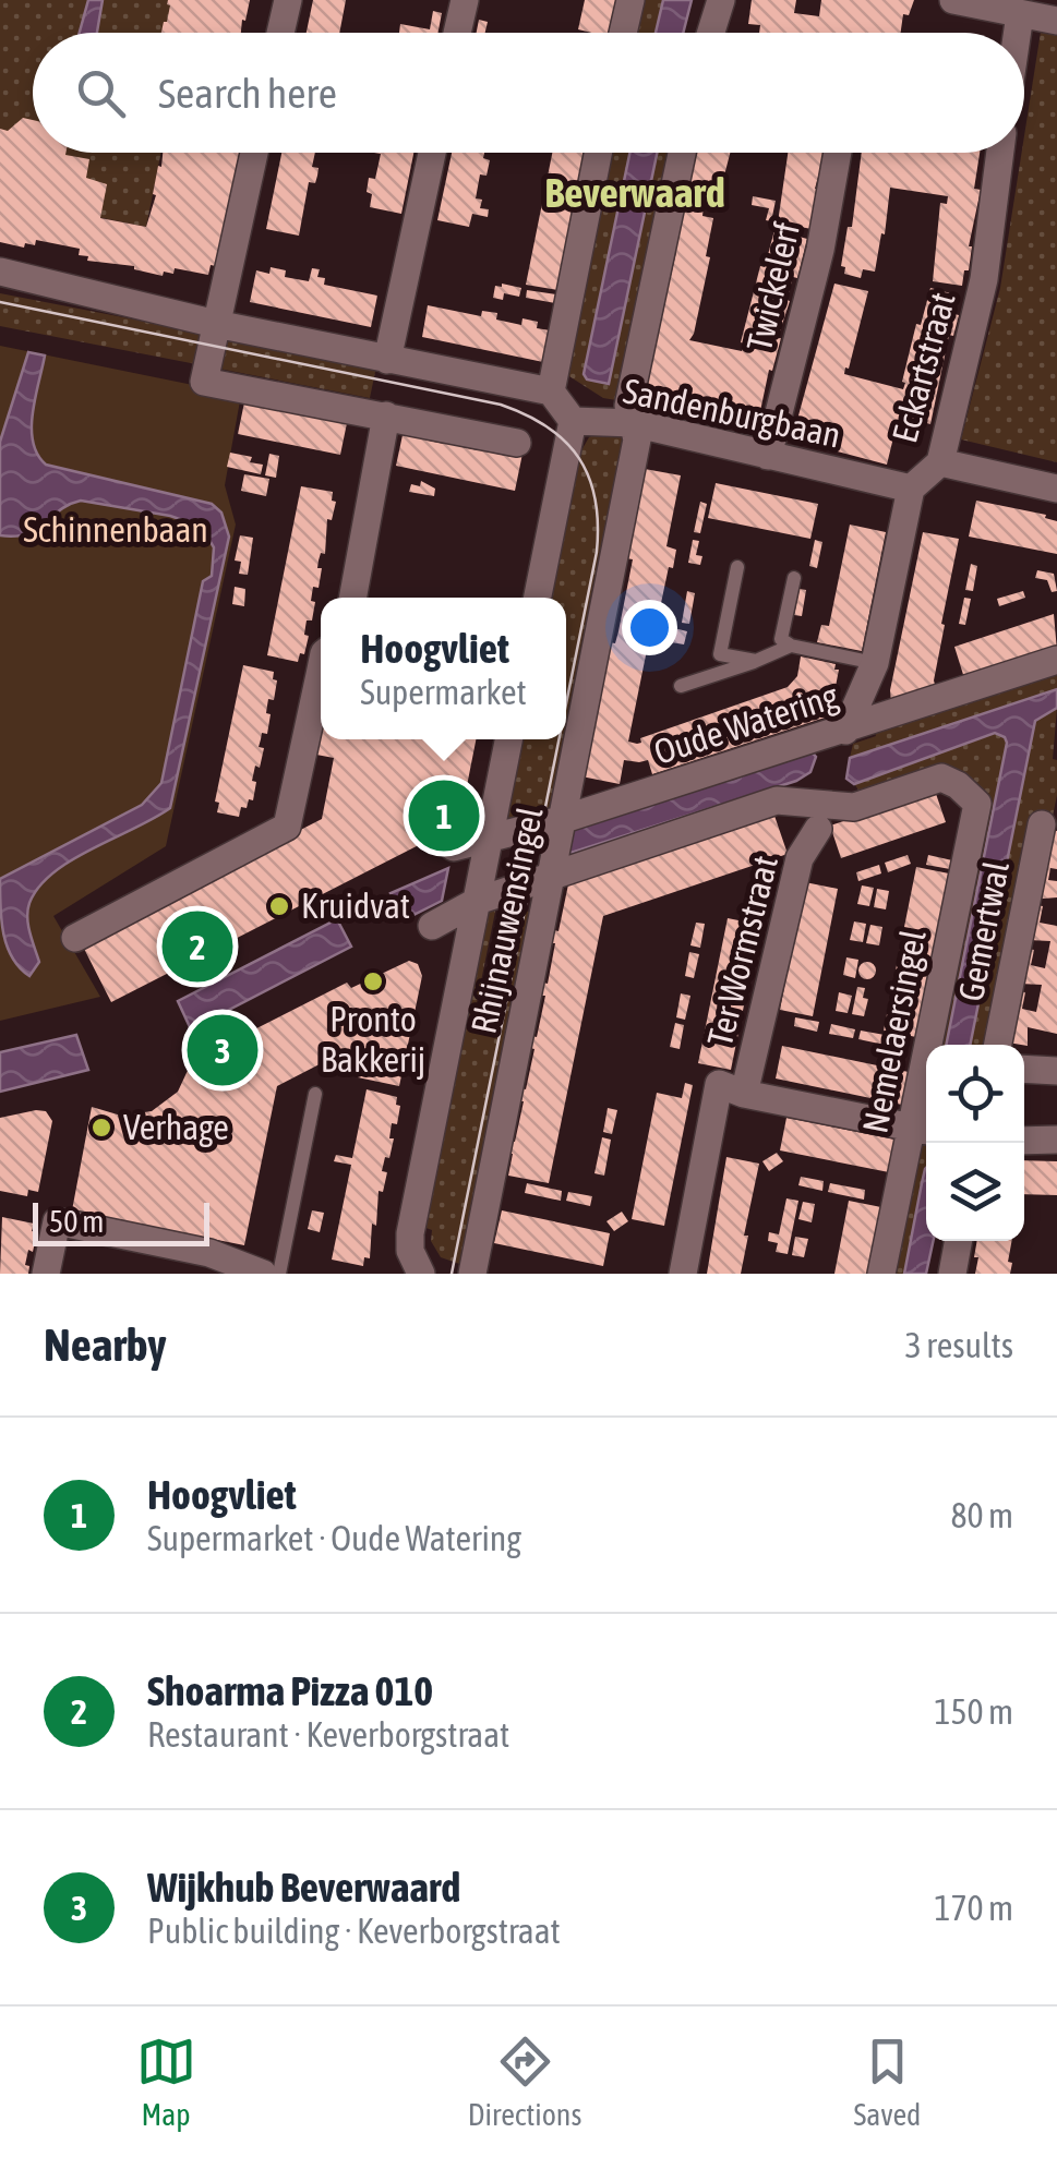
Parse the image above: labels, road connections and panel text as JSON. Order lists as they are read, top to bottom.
{
  "streets": {
    "street": [
      "Twickelerf",
      "Eckartstraat",
      "Sandenburgbaan",
      "Oude Watering",
      "Rhijnauwensingel",
      "Gemertwal",
      "Ter Wormstraat",
      "Nemelaersingel"
    ]
  },
  "crossings": [
    ["Twickelerf", "Sandenburgbaan"],
    ["Eckartstraat", "Sandenburgbaan"],
    ["Eckartstraat", "Oude Watering"],
    ["Sandenburgbaan", "Rhijnauwensingel"],
    ["Oude Watering", "Rhijnauwensingel"],
    ["Rhijnauwensingel", "Nemelaersingel"],
    ["Ter Wormstraat", "Nemelaersingel"]
  ],
  "districts": ["Beverwaard"],
  "parks": ["Schinnenbaan"],
  "places": ["Kruidvat", "Pronto Bakkerij", "Verhage"],
  "scale_bar": "50 m",
  "page": {
    "search": "Search here",
    "popup": ["Hoogvliet", "Supermarket"],
    "pins": ["1", "2", "3"],
    "scale": "50 m",
    "heading": ["Nearby", "3 results"],
    "list": [
      {
        "mark": "1",
        "name": "Hoogvliet",
        "note": "Supermarket · Oude Watering",
        "value": "80 m"
      },
      {
        "mark": "2",
        "name": "Shoarma Pizza 010",
        "note": "Restaurant · Keverborgstraat",
        "value": "150 m"
      },
      {
        "mark": "3",
        "name": "Wijkhub Beverwaard",
        "note": "Public building · Keverborgstraat",
        "value": "170 m"
      }
    ],
    "nav": ["Map", "Directions", "Saved"]
  }
}
